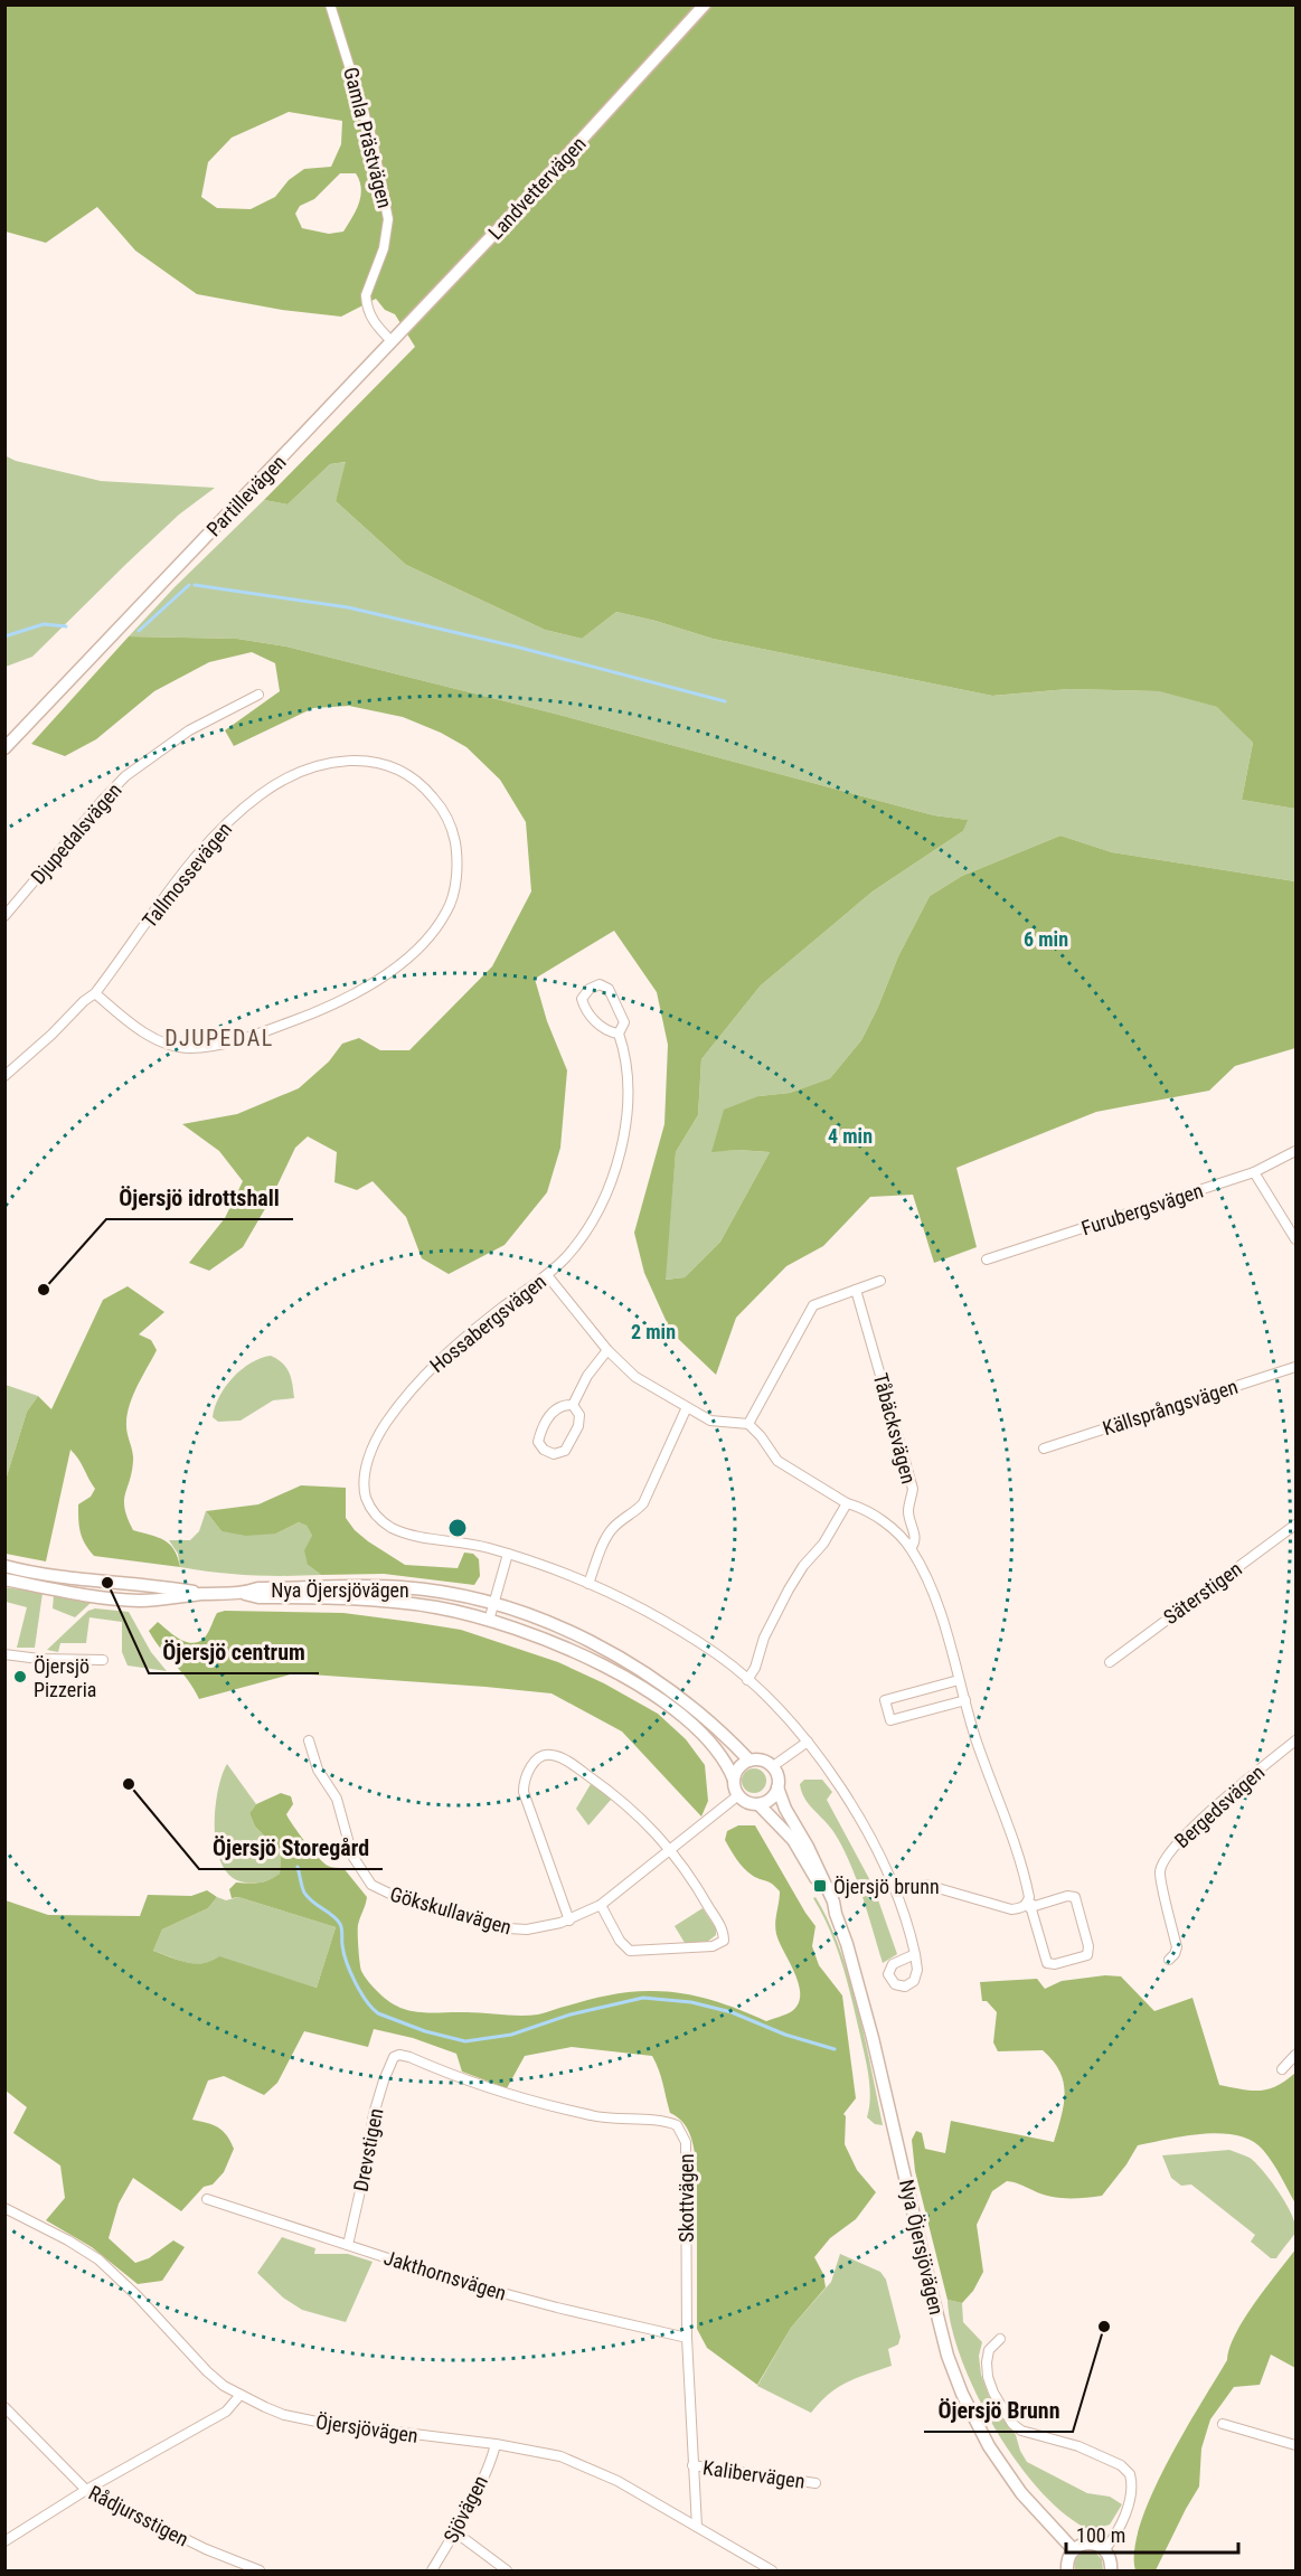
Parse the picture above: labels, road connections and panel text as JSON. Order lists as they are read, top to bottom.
{
  "streets": {
    "street": [
      "Gamla Prästvägen",
      "Landvettervägen",
      "Partillevägen",
      "Djupedalsvägen",
      "Tallmossevägen",
      "Furubergsvägen",
      "Hossabergsvägen",
      "Källsprångsvägen",
      "Tåbäcksvägen",
      "Nya Öjersjövägen",
      "Säterstigen",
      "Bergedsvägen",
      "Gökskullavägen",
      "Drevstigen",
      "Skottvägen",
      "Jakthornsvägen",
      "Öjersjövägen",
      "Kalibervägen",
      "Sjövägen",
      "Rådjursstigen"
    ]
  },
  "crossings": [
    ["Gamla Prästvägen", "Landvettervägen"],
    ["Landvettervägen", "Partillevägen"],
    ["Hossabergsvägen", "Tåbäcksvägen"],
    ["Nya Öjersjövägen", "Gökskullavägen"],
    ["Drevstigen", "Skottvägen"],
    ["Drevstigen", "Jakthornsvägen"],
    ["Skottvägen", "Jakthornsvägen"],
    ["Skottvägen", "Öjersjövägen"],
    ["Skottvägen", "Kalibervägen"],
    ["Öjersjövägen", "Sjövägen"]
  ],
  "districts": ["DJUPEDAL"],
  "places": {
    "other": [
      "Öjersjö idrottshall",
      "Öjersjö centrum",
      "Öjersjö Pizzeria",
      "Öjersjö Storegård",
      "Öjersjö Brunn"
    ],
    "transit": ["Öjersjö brunn"]
  },
  "scale_bar": "100 m",
  "rings": ["6 min", "4 min", "2 min"]
}
